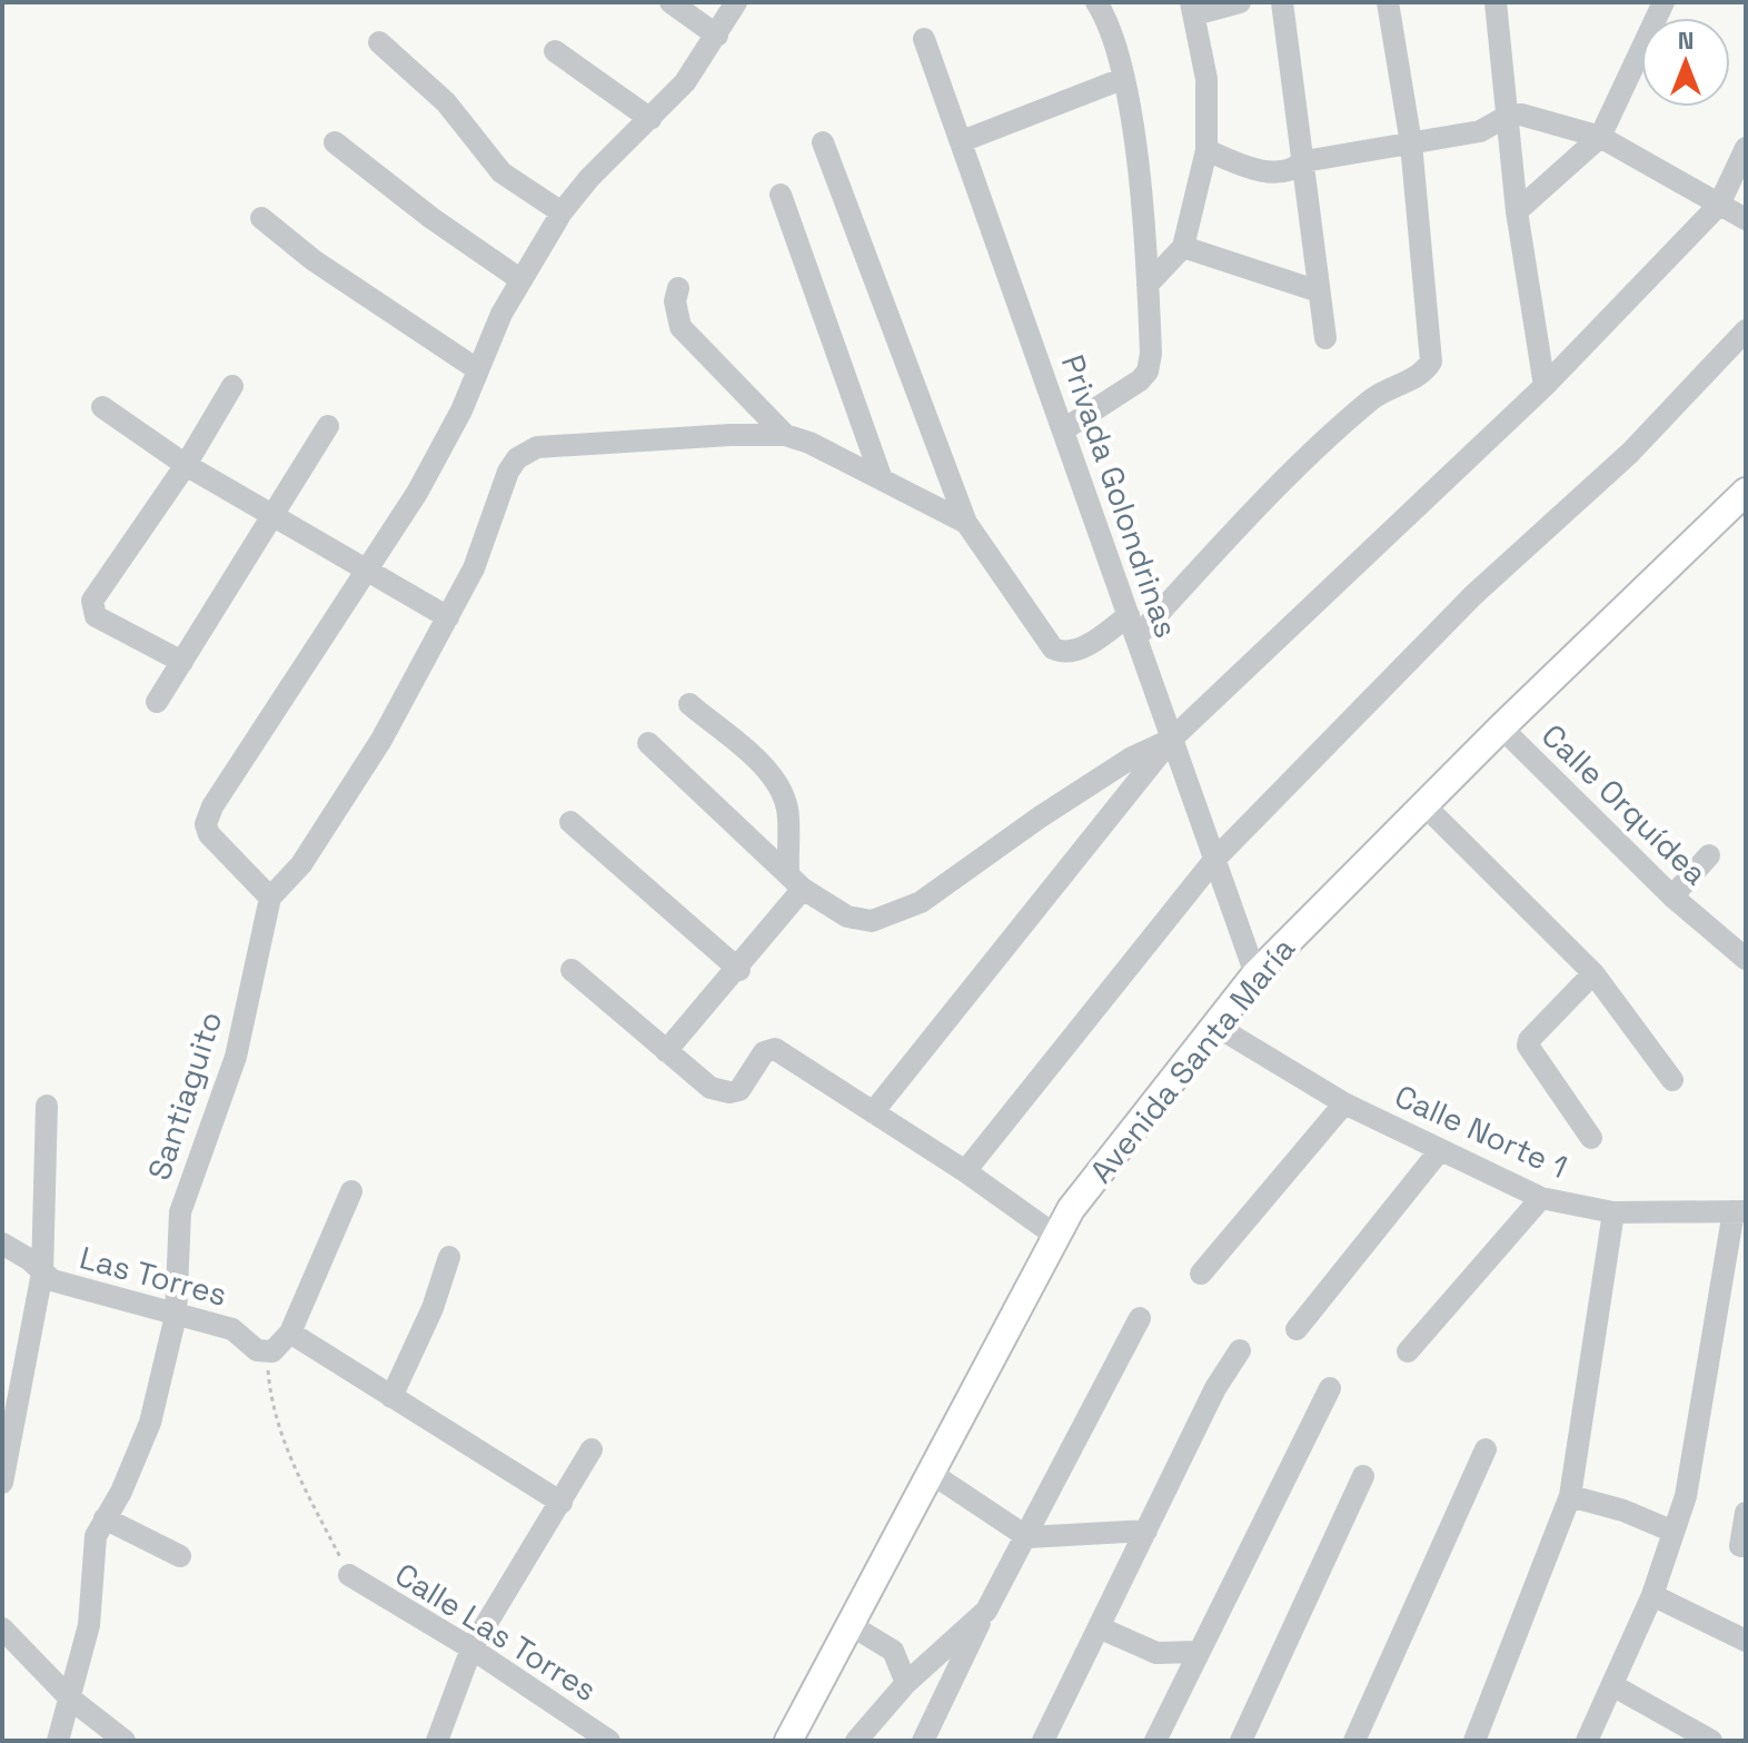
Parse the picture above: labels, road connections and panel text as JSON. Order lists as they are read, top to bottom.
{
  "streets": {
    "main road": ["Avenida Santa María"],
    "street": [
      "Privada Golondrinas",
      "Calle Orquídea",
      "Santiaguito",
      "Calle Norte 1",
      "Las Torres",
      "Calle Las Torres"
    ]
  },
  "crossings": [
    ["Privada Golondrinas", "Avenida Santa María"],
    ["Calle Orquídea", "Avenida Santa María"],
    ["Avenida Santa María", "Calle Norte 1"],
    ["Santiaguito", "Las Torres"]
  ],
  "north": "top"
}
